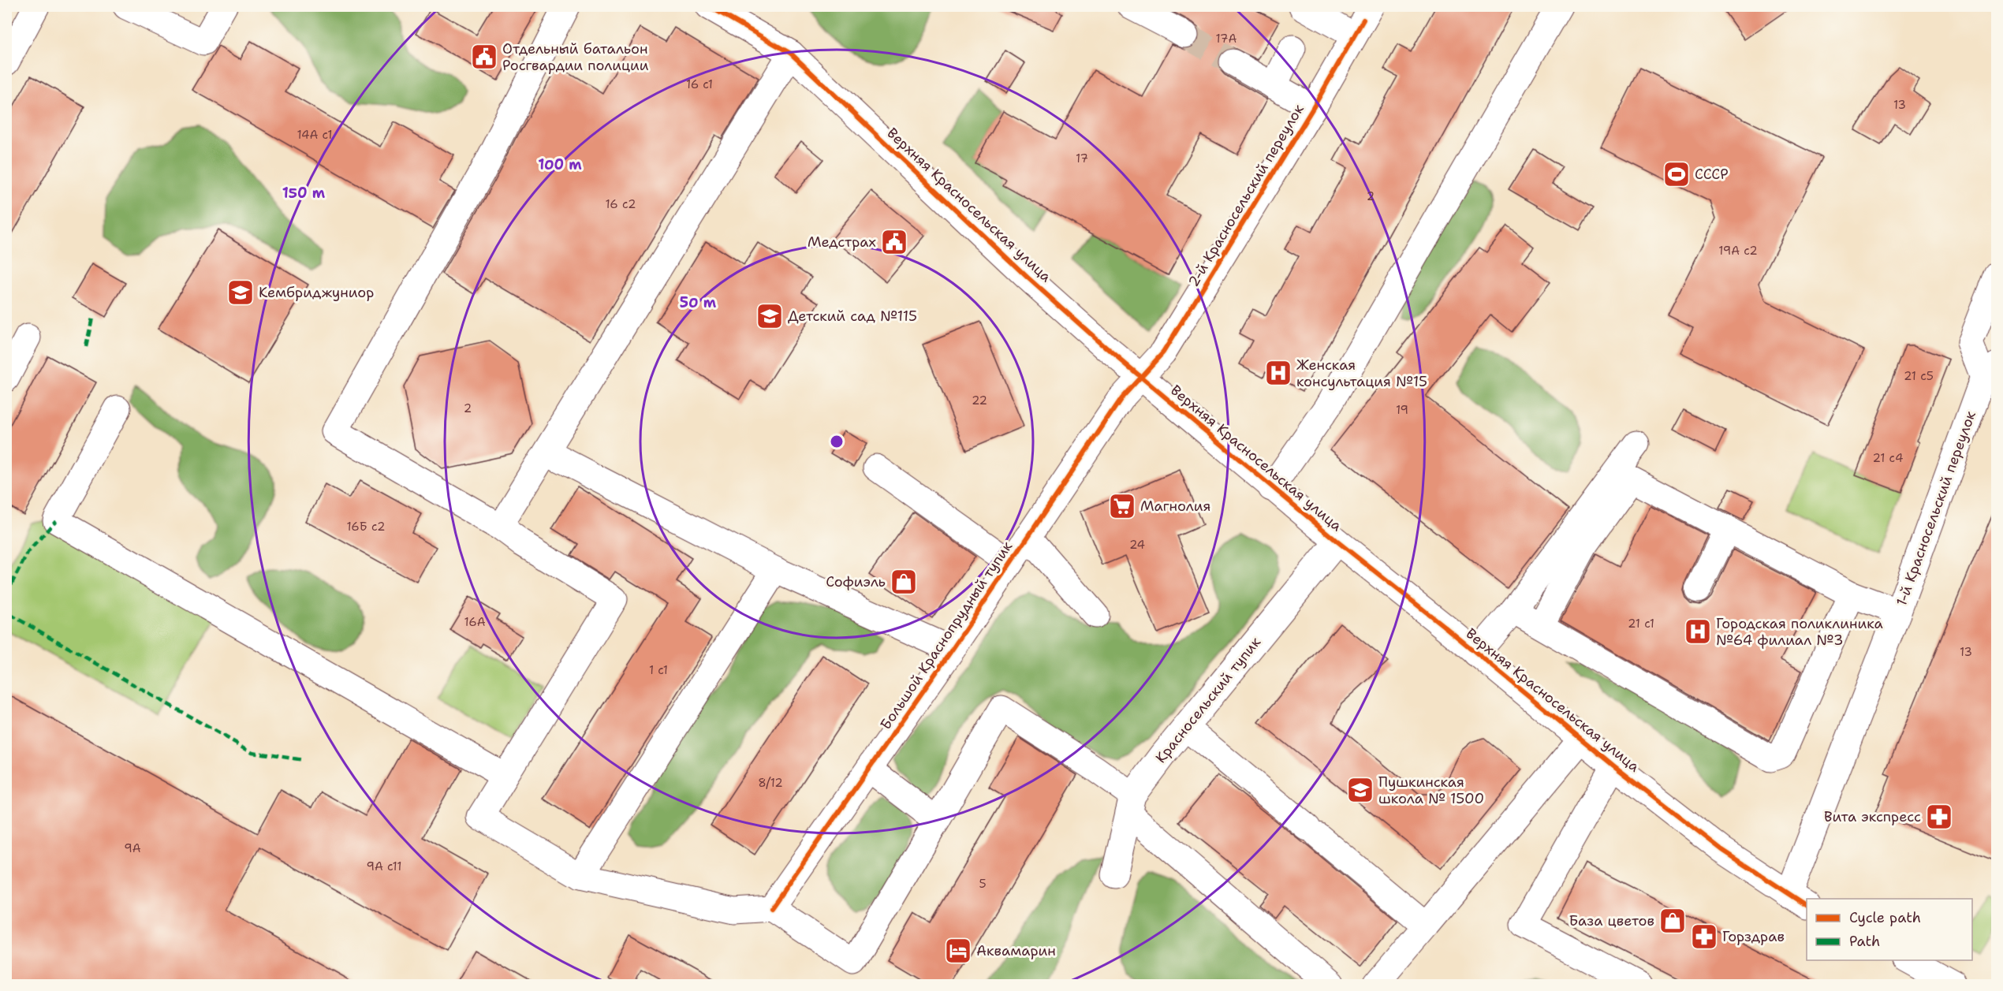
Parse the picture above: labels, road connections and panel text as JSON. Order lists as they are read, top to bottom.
{
  "streets": {
    "street": [
      "2-й Красносельский переулок",
      "Верхняя Красносельская улица",
      "1-й Красносельский переулок",
      "Большой Краснопрудный тупик",
      "Красносельский тупик"
    ]
  },
  "crossings": [
    ["2-й Красносельский переулок", "Верхняя Красносельская улица"],
    ["2-й Красносельский переулок", "Большой Краснопрудный тупик"],
    ["Верхняя Красносельская улица", "1-й Красносельский переулок"],
    ["Верхняя Красносельская улица", "Большой Краснопрудный тупик"],
    ["Верхняя Красносельская улица", "Красносельский тупик"]
  ],
  "places": {
    "public building": ["Отдельный батальон Росгвардии полиции", "Медстрах"],
    "sports": ["СССР"],
    "school or university": ["Кембриджуниор", "Детский сад №115", "Пушкинская школа № 1500"],
    "hospital": ["Женская консультация №15", "Городская поликлиника №64 филиал №3"],
    "supermarket": ["Магнолия"],
    "shop": ["Софиэль", "База цветов"],
    "pharmacy": ["Вита экспресс", "Горздрав"],
    "hotel": ["Аквамарин"]
  },
  "house_numbers": [
    "17А",
    "16 с1",
    "13",
    "14А с1",
    "17",
    "2",
    "16 с2",
    "19А с2",
    "21 c5",
    "22",
    "2",
    "19",
    "21 c4",
    "16Б с2",
    "24",
    "16А",
    "21 с1",
    "13",
    "1 с1",
    "8/12",
    "9А",
    "9A c11",
    "5"
  ],
  "legend": ["Cycle path", "Path"],
  "rings": ["100 m", "150 m", "50 m"]
}
